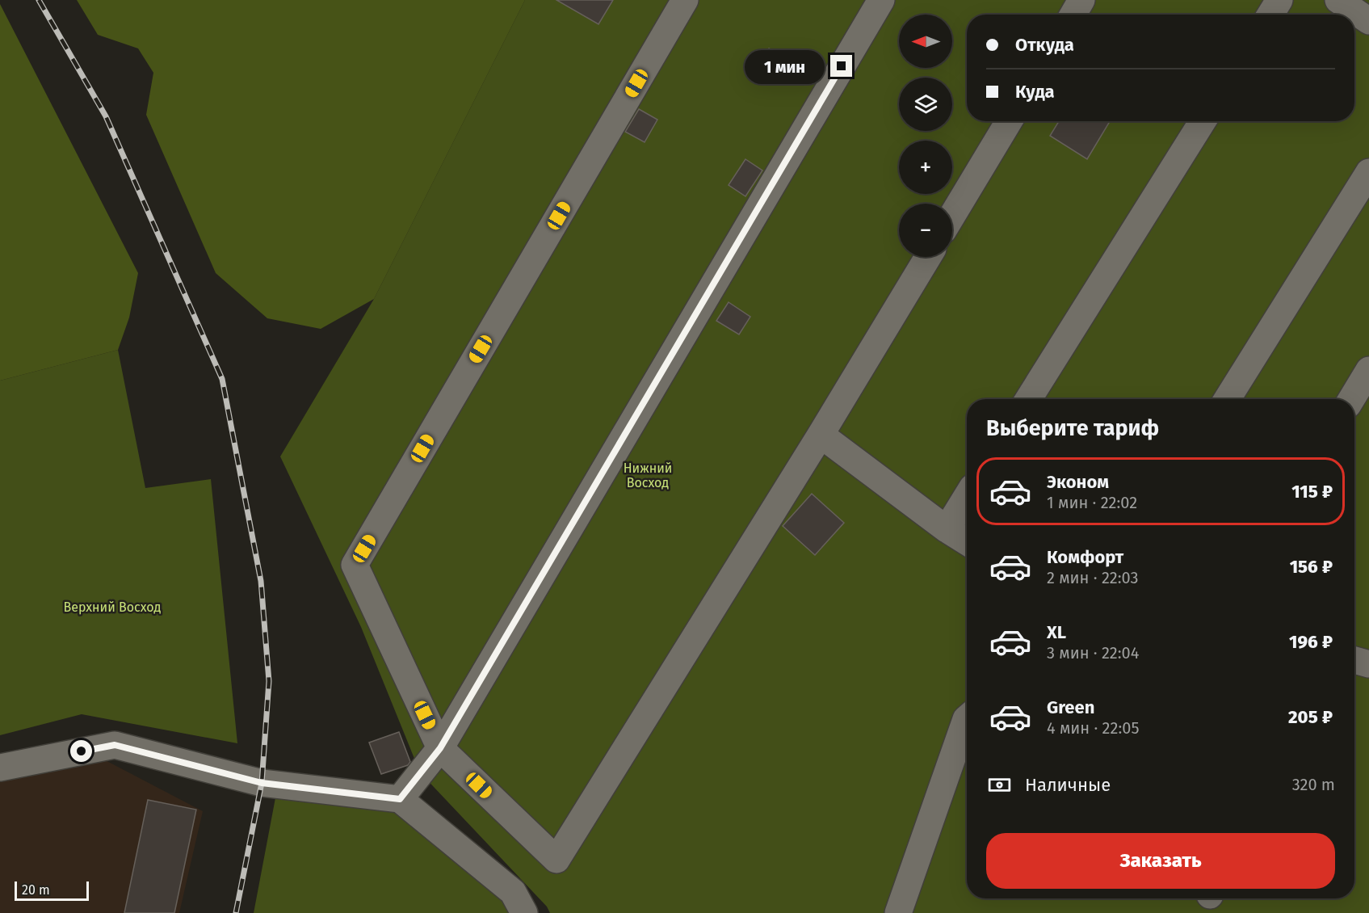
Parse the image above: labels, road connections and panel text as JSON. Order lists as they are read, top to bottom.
{
  "parks": ["Нижний Восход", "Верхний Восход"],
  "scale_bar": "20 m",
  "north": "left",
  "page": {
    "map_buttons": ["+", "−"],
    "banner": ["Откуда", "Куда"],
    "bubble": "1 мин",
    "heading": "Выберите тариф",
    "list": [
      {
        "name": "Эконом",
        "note": "1 мин · 22:02",
        "value": "115 ₽"
      },
      {
        "name": "Комфорт",
        "note": "2 мин · 22:03",
        "value": "156 ₽"
      },
      {
        "name": "XL",
        "note": "3 мин · 22:04",
        "value": "196 ₽"
      },
      {
        "name": "Green",
        "note": "4 мин · 22:05",
        "value": "205 ₽"
      }
    ],
    "pay": ["Наличные", "320 m"],
    "buttons": "Заказать",
    "scale": "20 m"
  }
}
